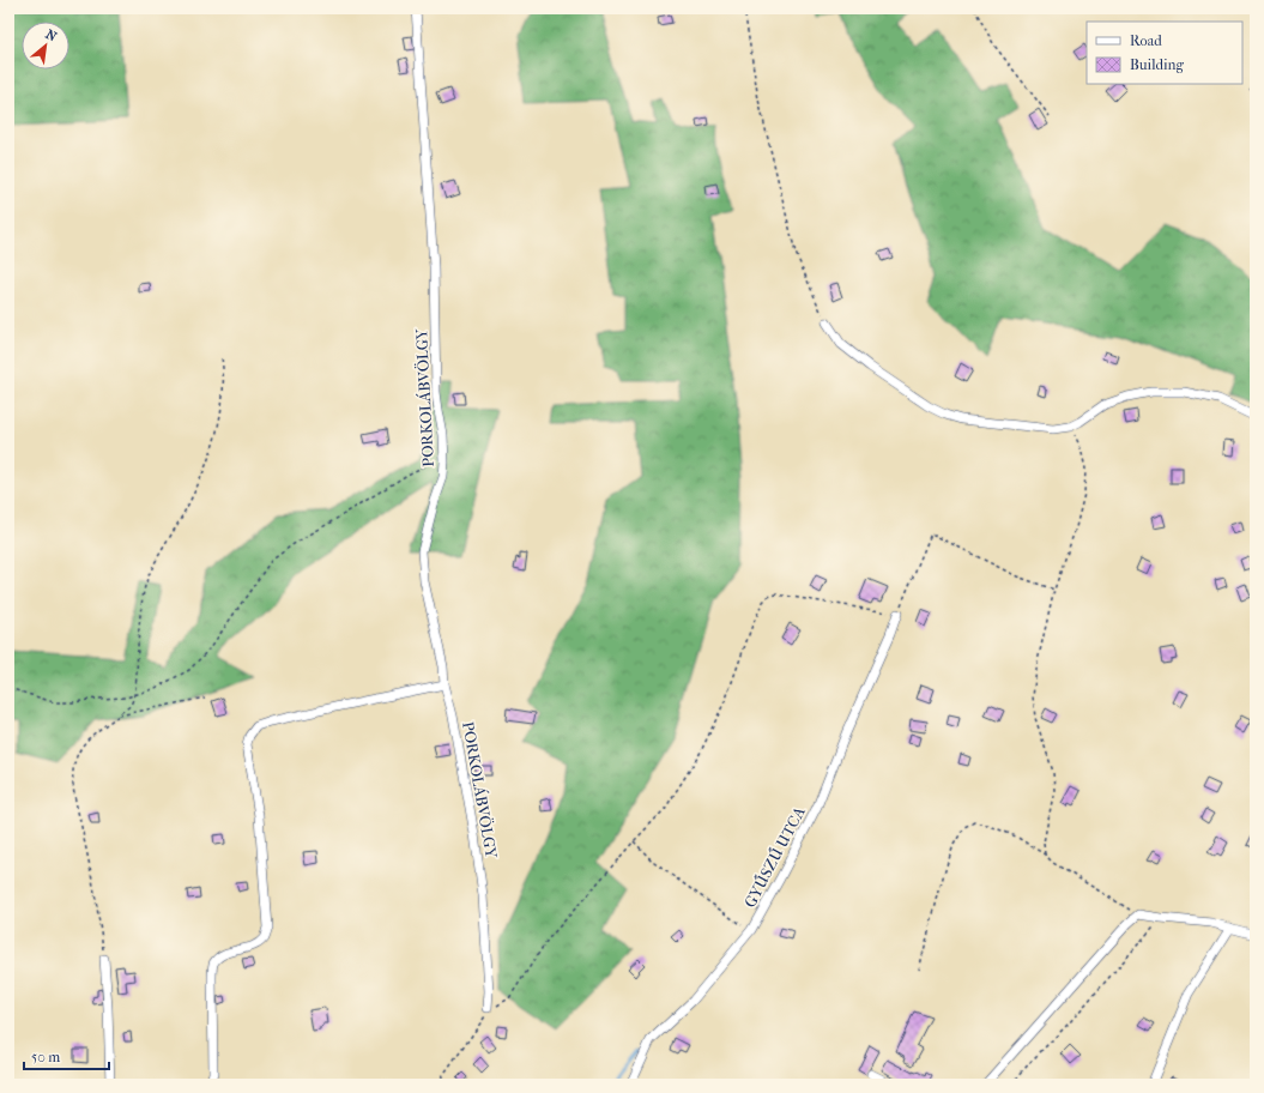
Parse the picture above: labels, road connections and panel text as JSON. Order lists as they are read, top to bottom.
{
  "streets": {
    "street": ["PORKOLÁBVÖLGY", "GYŰSZŰ UTCA"]
  },
  "legend": ["Road", "Building"],
  "scale_bar": "50 m",
  "north": "top right"
}
